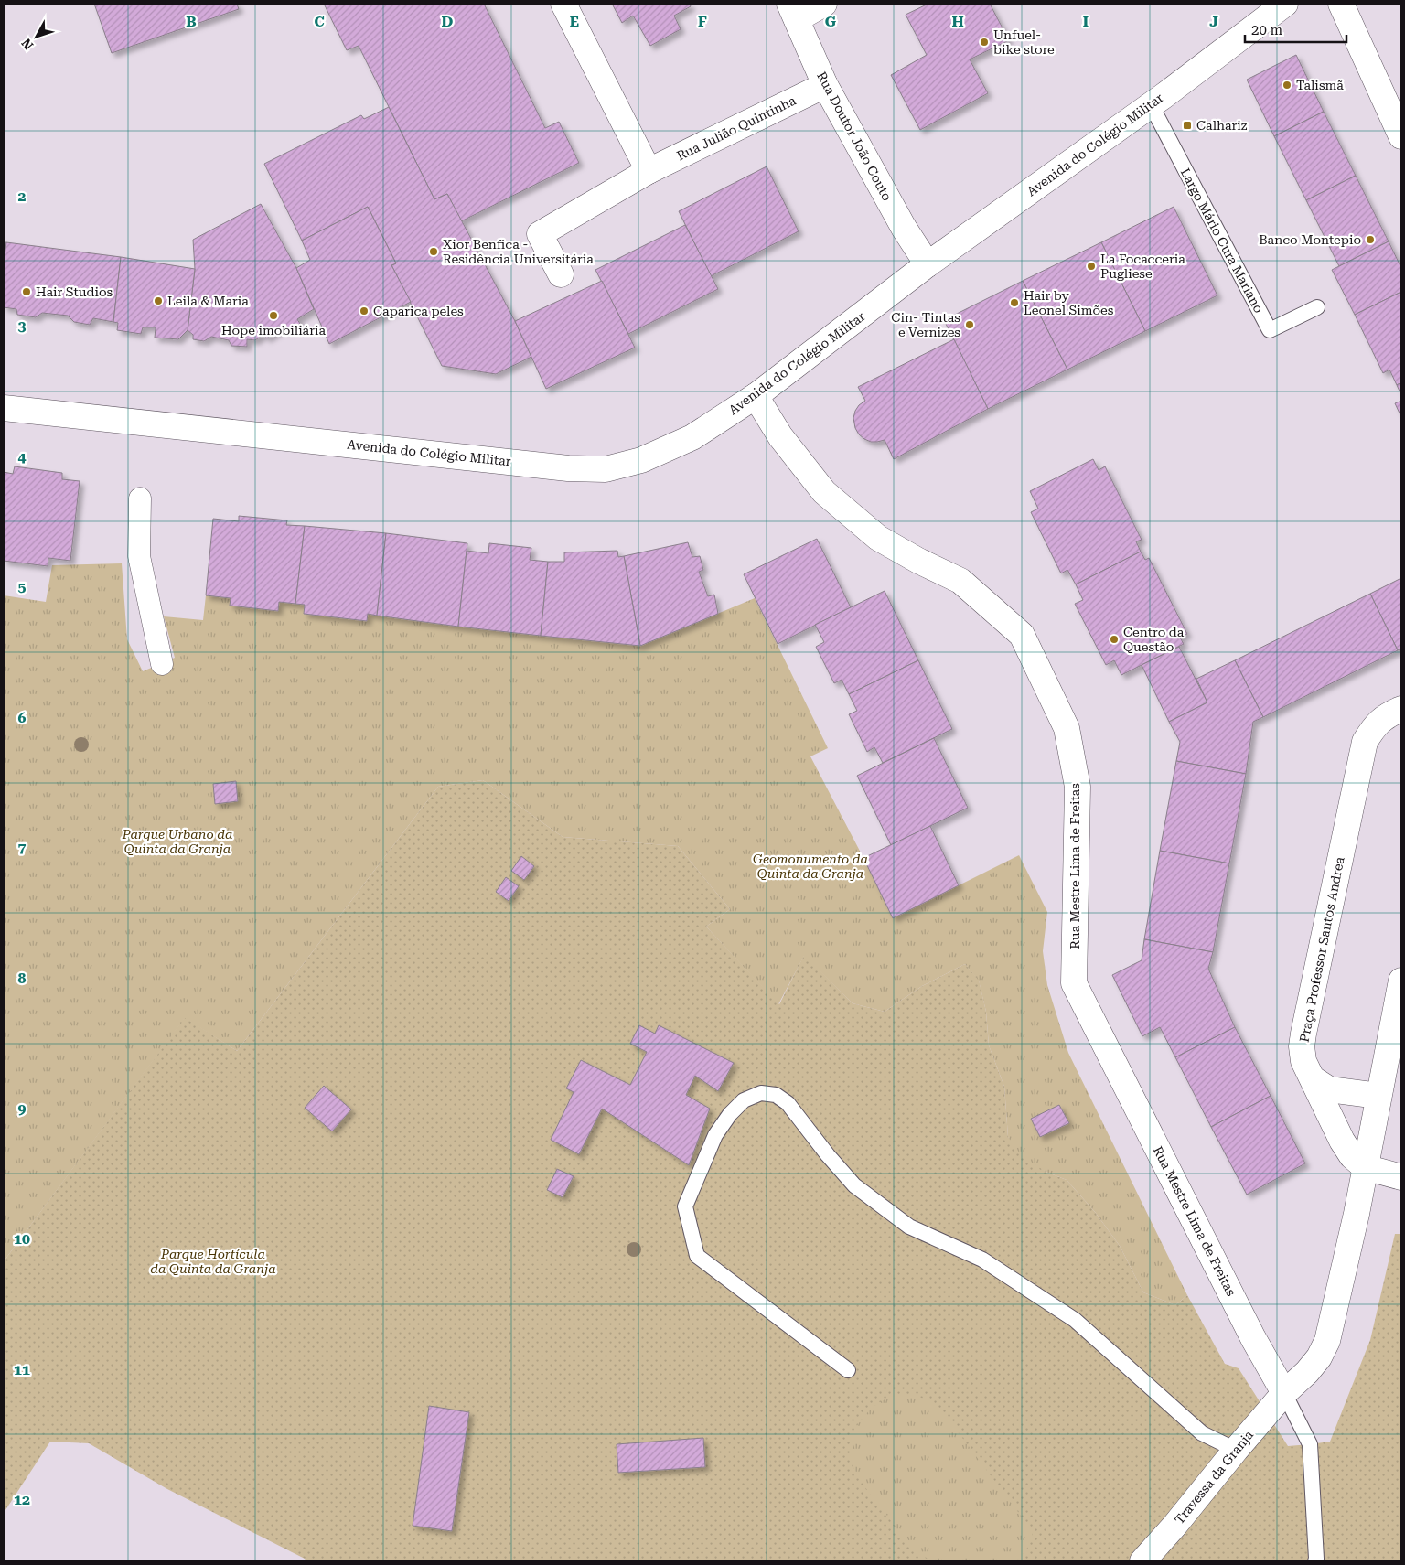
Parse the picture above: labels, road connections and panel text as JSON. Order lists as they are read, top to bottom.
{
  "streets": {
    "street": [
      "Rua Julião Quintinha",
      "Rua Doutor João Couto",
      "Avenida do Colégio Militar",
      "Rua Mestre Lima de Freitas",
      "Praça Professor Santos Andrea",
      "Travessa da Granja"
    ],
    "lane": ["Largo Mário Cura Mariano"]
  },
  "crossings": [
    ["Rua Julião Quintinha", "Rua Doutor João Couto"],
    ["Rua Doutor João Couto", "Avenida do Colégio Militar"],
    ["Avenida do Colégio Militar", "Largo Mário Cura Mariano"],
    ["Avenida do Colégio Militar", "Rua Mestre Lima de Freitas"],
    ["Rua Mestre Lima de Freitas", "Travessa da Granja"],
    ["Praça Professor Santos Andrea", "Travessa da Granja"]
  ],
  "parks": ["Parque Urbano da Quinta da Granja", "Geomonumento da Quinta da Granja", "Parque Hortícula da Quinta da Granja"],
  "places": {
    "other": [
      "Unfuel- bike store",
      "Talismã",
      "Banco Montepio",
      "Xior Benfica - Residência Universitária",
      "La Focacceria Pugliese",
      "Hair Studios",
      "Leila & Maria",
      "Hair by Leonel Simões",
      "Caparica peles",
      "Hope imobiliária",
      "Cin- Tintas e Vernizes",
      "Centro da Questão"
    ],
    "transit": ["Calhariz"]
  },
  "scale_bar": "20 m",
  "north": "bottom left",
  "grid": {
    "columns": [
      "B",
      "C",
      "D",
      "E",
      "F",
      "G",
      "H",
      "I",
      "J"
    ],
    "rows": [
      "2",
      "3",
      "4",
      "5",
      "6",
      "7",
      "8",
      "9",
      "10",
      "11",
      "12"
    ]
  }
}
